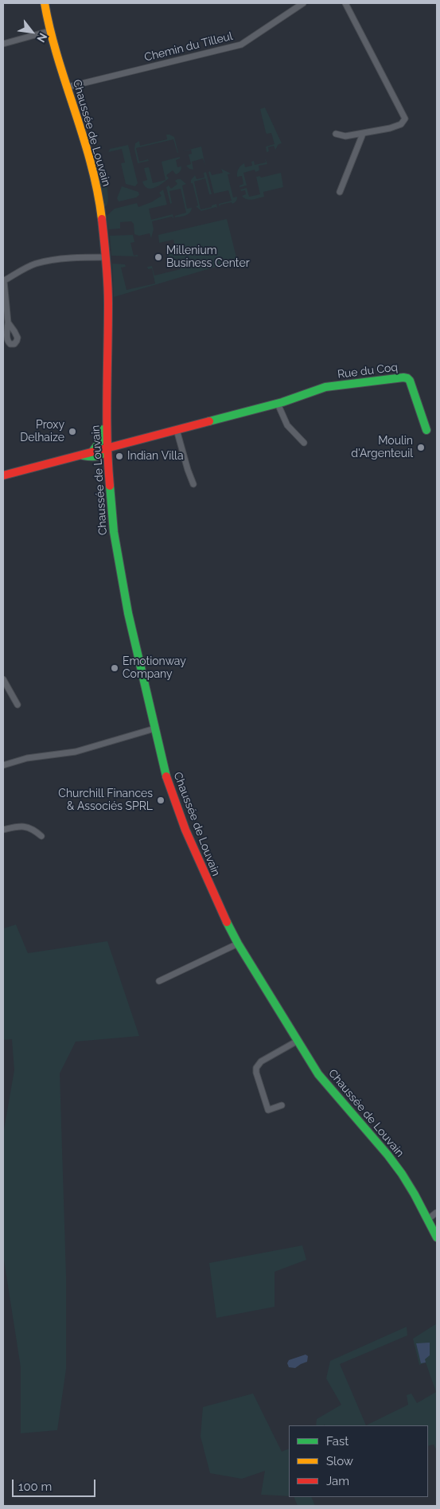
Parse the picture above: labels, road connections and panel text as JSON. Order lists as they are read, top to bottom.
{
  "streets": {
    "main road": ["Chaussée de Louvain", "Rue du Coq"],
    "street": ["Chemin du Tilleul"]
  },
  "crossings": [
    ["Chemin du Tilleul", "Chaussée de Louvain"],
    ["Chaussée de Louvain", "Rue du Coq"]
  ],
  "places": [
    "Millenium Business Center",
    "Proxy Delhaize",
    "Moulin d'Argenteuil",
    "Indian Villa",
    "Emotionway Company",
    "Churchill Finances & Associés SPRL"
  ],
  "legend": ["Fast", "Slow", "Jam"],
  "scale_bar": "100 m",
  "north": "bottom right"
}
